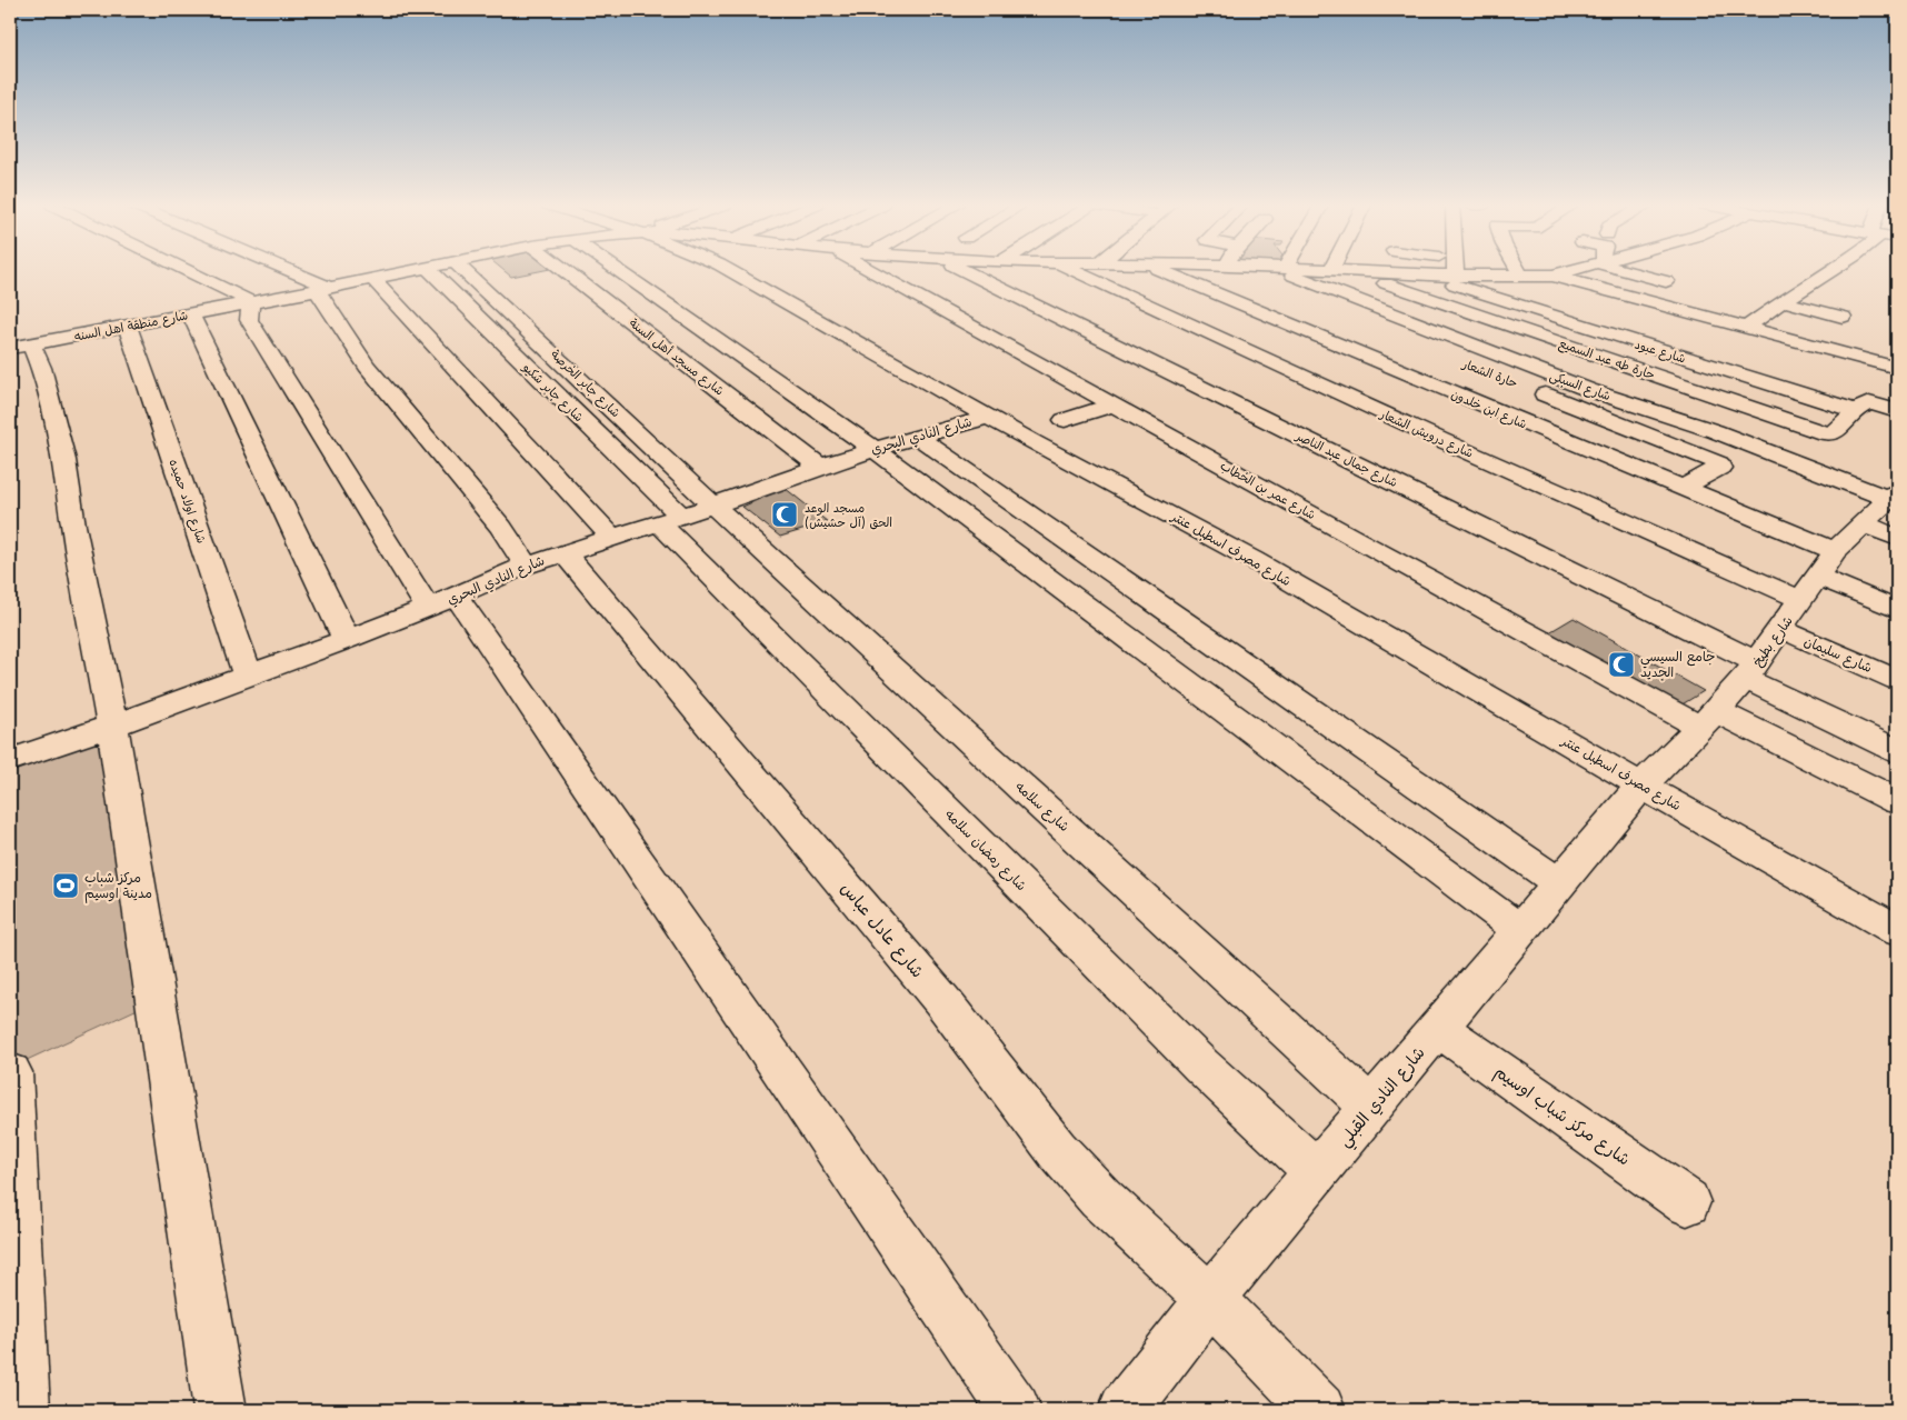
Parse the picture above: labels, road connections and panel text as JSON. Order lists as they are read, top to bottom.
{
  "streets": {
    "street": [
      "شارع منطقة اهل السنه",
      "شارع عبود",
      "شارع مسجد أهل السنة",
      "حارة طه عبد السميع",
      "حارة الشعار",
      "شارع جابر الخرصة",
      "شارع السبكى",
      "شارع جابر شكيو",
      "شارع ابن خلدون",
      "شارع درويش الشعار",
      "شارع النادي البحري",
      "شارع جمال عبد الناصر",
      "شارع عمر بن الخطاب",
      "شارع اولاد حميده",
      "شارع مصرف اسطبل عنتر",
      "شارع بطيخ",
      "شارع سليمان",
      "شارع سلامه",
      "شارع رمضان سلامه",
      "شارع عادل عباس",
      "شارع النادي القبلي",
      "شارع مركز شباب اوسيم"
    ]
  },
  "crossings": [
    ["شارع منطقة اهل السنه", "شارع اولاد حميده"],
    ["شارع عبود", "حارة طه عبد السميع"],
    ["شارع مسجد أهل السنة", "شارع النادي البحري"],
    ["حارة الشعار", "شارع ابن خلدون"],
    ["شارع جابر الخرصة", "شارع النادي البحري"],
    ["شارع جابر الخرصة", "شارع سلامه"],
    ["شارع السبكى", "شارع بطيخ"],
    ["شارع جابر شكيو", "شارع النادي البحري"],
    ["شارع جابر شكيو", "شارع رمضان سلامه"],
    ["شارع ابن خلدون", "شارع بطيخ"],
    ["شارع درويش الشعار", "شارع بطيخ"],
    ["شارع النادي البحري", "شارع اولاد حميده"],
    ["شارع النادي البحري", "شارع مصرف اسطبل عنتر"],
    ["شارع النادي البحري", "شارع سلامه"],
    ["شارع النادي البحري", "شارع رمضان سلامه"],
    ["شارع النادي البحري", "شارع عادل عباس"],
    ["شارع جمال عبد الناصر", "شارع بطيخ"],
    ["شارع عمر بن الخطاب", "شارع بطيخ"],
    ["شارع مصرف اسطبل عنتر", "شارع بطيخ"],
    ["شارع مصرف اسطبل عنتر", "شارع النادي القبلي"],
    ["شارع بطيخ", "شارع سليمان"],
    ["شارع بطيخ", "شارع النادي القبلي"],
    ["شارع سلامه", "شارع النادي القبلي"],
    ["شارع رمضان سلامه", "شارع النادي القبلي"],
    ["شارع عادل عباس", "شارع النادي القبلي"],
    ["شارع النادي القبلي", "شارع مركز شباب اوسيم"]
  ],
  "places": {
    "mosque": ["مسجد الوعد الحق (آل حشيش)", "جامع السيسي الجديد"],
    "sports": ["مركز شباب مدينة اوسيم"]
  }
}
